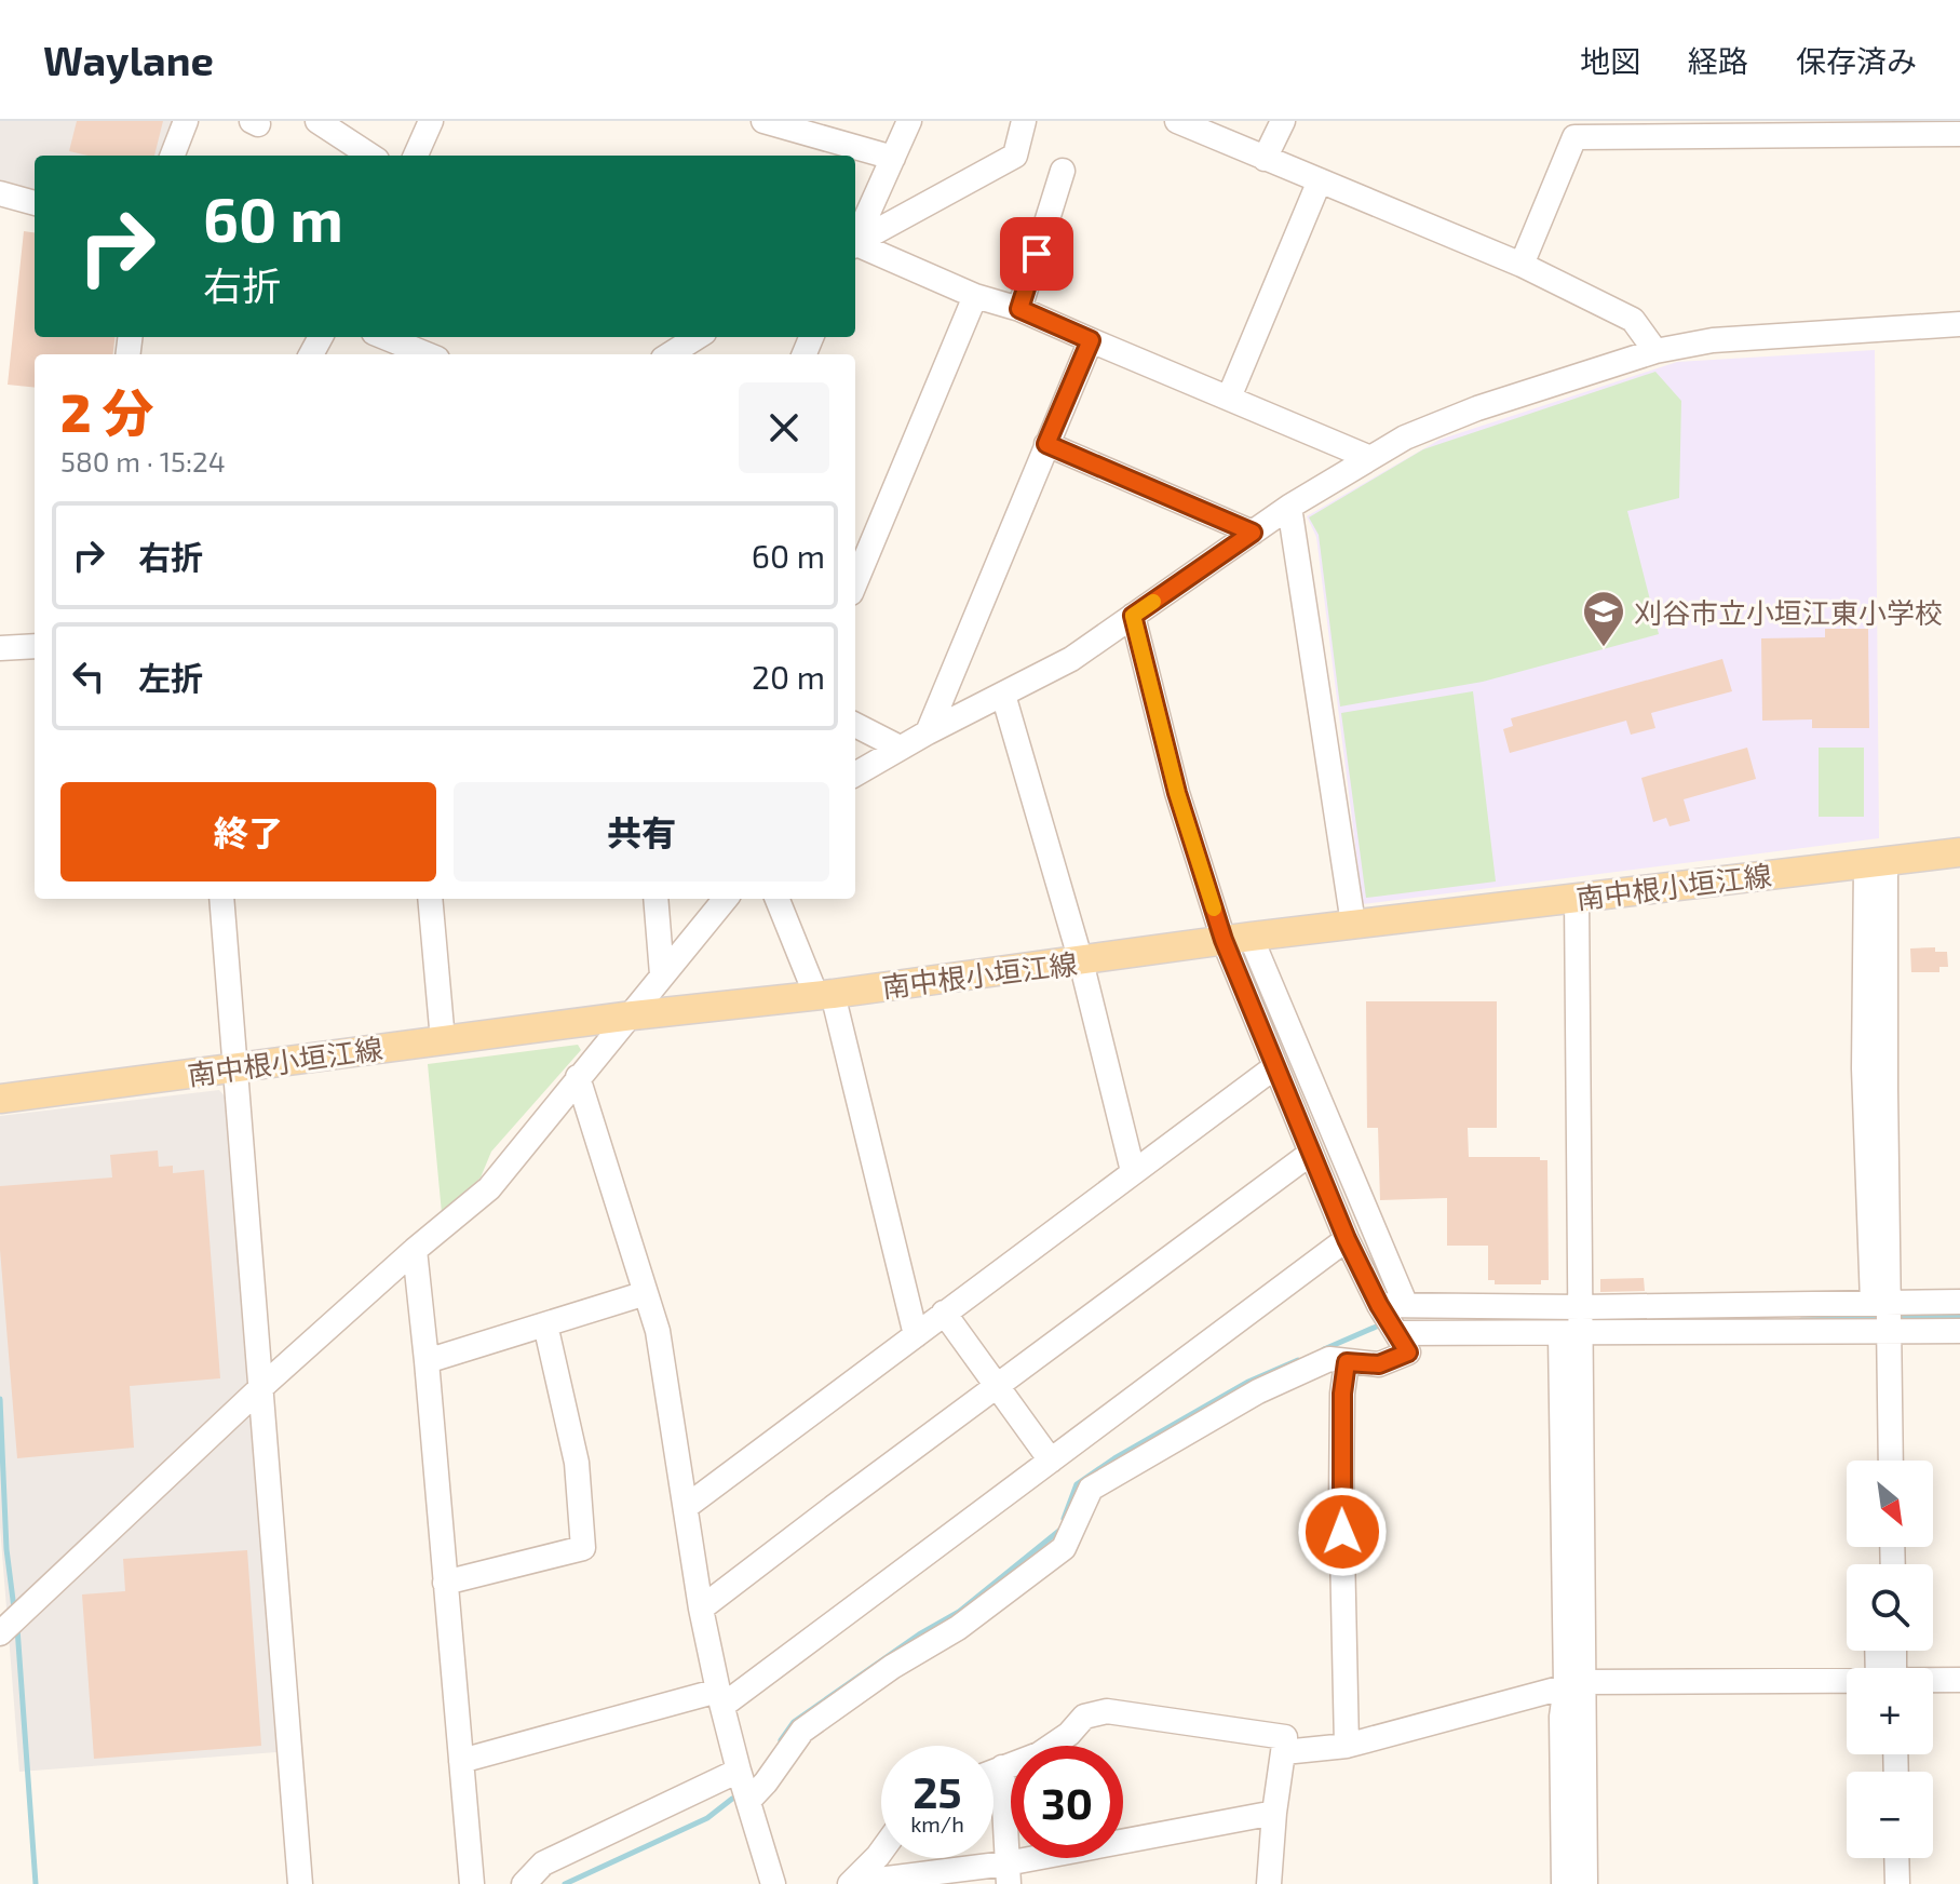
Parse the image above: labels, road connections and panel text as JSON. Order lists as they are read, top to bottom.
{
  "streets": {
    "main road": ["南中根小垣江線"]
  },
  "places": {
    "school or university": ["刈谷市立小垣江東小学校"]
  },
  "north": "bottom right",
  "page": {
    "header": "Waylane",
    "nav": ["地図", "経路", "保存済み"],
    "turn": ["60 m", "右折"],
    "heading": ["2 分", "580 m · 15:24"],
    "list": [
      {
        "name": "右折",
        "value": "60 m"
      },
      {
        "name": "左折",
        "value": "20 m"
      }
    ],
    "buttons": ["終了", "共有"],
    "map_buttons": ["+", "−"],
    "speed": "25 km/h",
    "limit": "30"
  }
}
